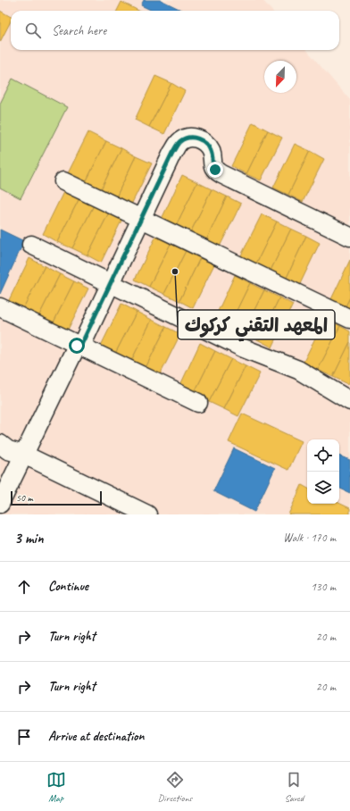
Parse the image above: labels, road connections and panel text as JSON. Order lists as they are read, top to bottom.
{
  "places": ["المعهد التقني كركوك"],
  "scale_bar": "50 m",
  "north": "bottom left",
  "page": {
    "search": "Search here",
    "scale": "50 m",
    "heading": ["3 min", "Walk · 170 m"],
    "list": [
      ["Continue", "130 m"],
      ["Turn right", "20 m"],
      ["Turn right", "20 m"],
      "Arrive at destination"
    ],
    "nav": ["Map", "Directions", "Saved"]
  }
}
